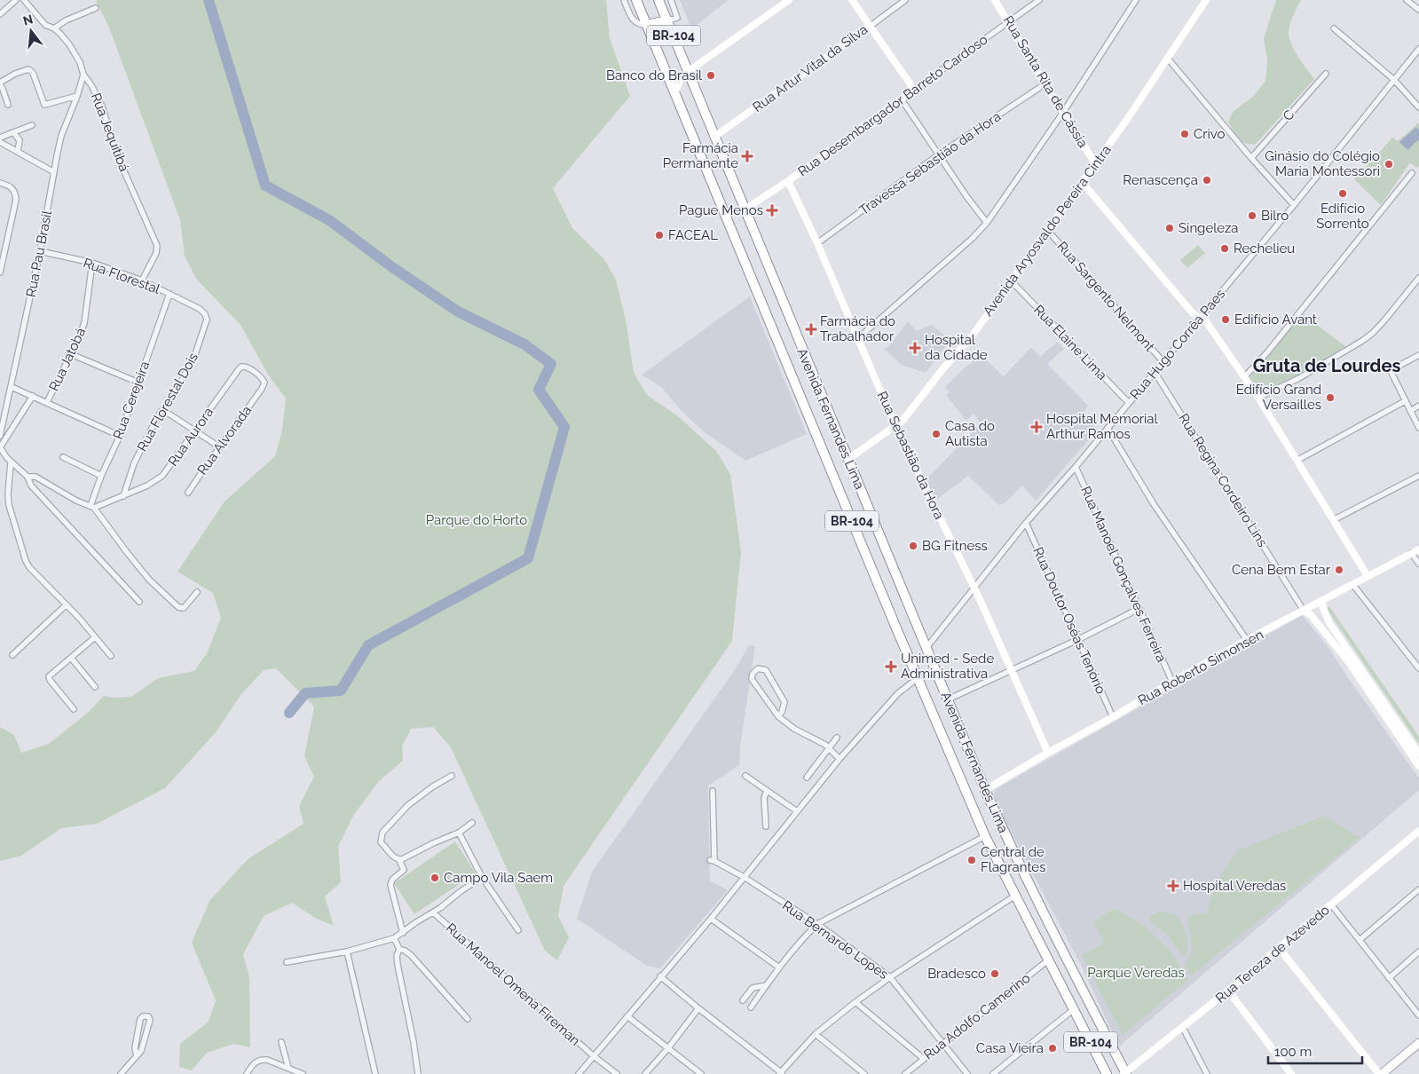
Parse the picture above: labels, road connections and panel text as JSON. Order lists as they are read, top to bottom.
{
  "streets": {
    "highway": ["BR-104", "Avenida Fernandes Lima"],
    "street": [
      "Rua Artur Vital da Silva",
      "Rua Santa Rita de Cássia",
      "Rua Desembargador Barreto Cardoso",
      "C",
      "Rua Jequitibá",
      "Travessa Sebastião da Hora",
      "Avenida Aryosvaldo Pereira Cintra",
      "Rua Pau Brasil",
      "Rua Florestal",
      "Rua Sargento Nelmont",
      "Rua Elaine Lima",
      "Rua Hugo Corrêa Paes",
      "Rua Jatobá",
      "Rua Cerejeira",
      "Rua Florestal Dois",
      "Rua Aurora",
      "Rua Alvorada",
      "Rua Sebastião da Hora",
      "Rua Regina Cordeiro Lins",
      "Rua Manoel Gonçalves Ferreira",
      "Rua Doutor Oséas Tenório",
      "Rua Roberto Simonsen",
      "Rua Bernardo Lopes",
      "Rua Tereza de Azevedo",
      "Rua Manoel Omena Fireman",
      "Rua Adolfo Camerino"
    ]
  },
  "crossings": [
    ["Rua Artur Vital da Silva", "Avenida Fernandes Lima"],
    ["Rua Santa Rita de Cássia", "Rua Desembargador Barreto Cardoso"],
    ["Rua Santa Rita de Cássia", "Travessa Sebastião da Hora"],
    ["Rua Santa Rita de Cássia", "Avenida Aryosvaldo Pereira Cintra"],
    ["Rua Desembargador Barreto Cardoso", "Avenida Fernandes Lima"],
    ["Rua Desembargador Barreto Cardoso", "Rua Sebastião da Hora"],
    ["Rua Jequitibá", "Rua Pau Brasil"],
    ["Rua Jequitibá", "Rua Florestal"],
    ["Travessa Sebastião da Hora", "Rua Sebastião da Hora"],
    ["Avenida Aryosvaldo Pereira Cintra", "Rua Sargento Nelmont"],
    ["Avenida Aryosvaldo Pereira Cintra", "Rua Elaine Lima"],
    ["Avenida Aryosvaldo Pereira Cintra", "Avenida Fernandes Lima"],
    ["Avenida Aryosvaldo Pereira Cintra", "Rua Sebastião da Hora"],
    ["Rua Pau Brasil", "Rua Florestal"],
    ["Rua Florestal", "Rua Jatobá"],
    ["Rua Florestal", "Rua Cerejeira"],
    ["Rua Florestal", "Rua Florestal Dois"],
    ["Rua Sargento Nelmont", "Rua Hugo Corrêa Paes"],
    ["Rua Elaine Lima", "Rua Hugo Corrêa Paes"],
    ["Rua Hugo Corrêa Paes", "Avenida Fernandes Lima"],
    ["Rua Hugo Corrêa Paes", "Rua Sebastião da Hora"],
    ["Rua Hugo Corrêa Paes", "Rua Regina Cordeiro Lins"],
    ["Rua Hugo Corrêa Paes", "Rua Manoel Gonçalves Ferreira"],
    ["Rua Hugo Corrêa Paes", "Rua Doutor Oséas Tenório"],
    ["Rua Cerejeira", "Rua Aurora"],
    ["Rua Florestal Dois", "Rua Aurora"],
    ["Avenida Fernandes Lima", "Rua Roberto Simonsen"],
    ["Avenida Fernandes Lima", "Rua Tereza de Azevedo"],
    ["Avenida Fernandes Lima", "Rua Adolfo Camerino"],
    ["Rua Aurora", "Rua Alvorada"],
    ["Rua Sebastião da Hora", "Rua Roberto Simonsen"],
    ["Rua Regina Cordeiro Lins", "Rua Roberto Simonsen"],
    ["Rua Manoel Gonçalves Ferreira", "Rua Roberto Simonsen"],
    ["Rua Doutor Oséas Tenório", "Rua Roberto Simonsen"],
    ["Rua Bernardo Lopes", "Rua Adolfo Camerino"]
  ],
  "districts": ["Gruta de Lourdes"],
  "parks": ["Parque do Horto", "Parque Veredas"],
  "places": {
    "other": [
      "Banco do Brasil",
      "Crivo",
      "Ginásio do Colégio Maria Montessori",
      "Renascença",
      "Edifício Sorrento",
      "Bilro",
      "Singeleza",
      "FACEAL",
      "Rechelieu",
      "Edifício Avant",
      "Edifício Grand Versailles",
      "Casa do Autista",
      "BG Fitness",
      "Cena Bem Estar",
      "Central de Flagrantes",
      "Campo Vila Saem",
      "Bradesco",
      "Casa Vieira"
    ],
    "health": [
      "Farmácia Permanente",
      "Pague Menos",
      "Farmácia do Trabalhador",
      "Hospital da Cidade",
      "Hospital Memorial Arthur Ramos",
      "Unimed - Sede Administrativa",
      "Hospital Veredas"
    ]
  },
  "scale_bar": "100 m",
  "north": "top"
}
